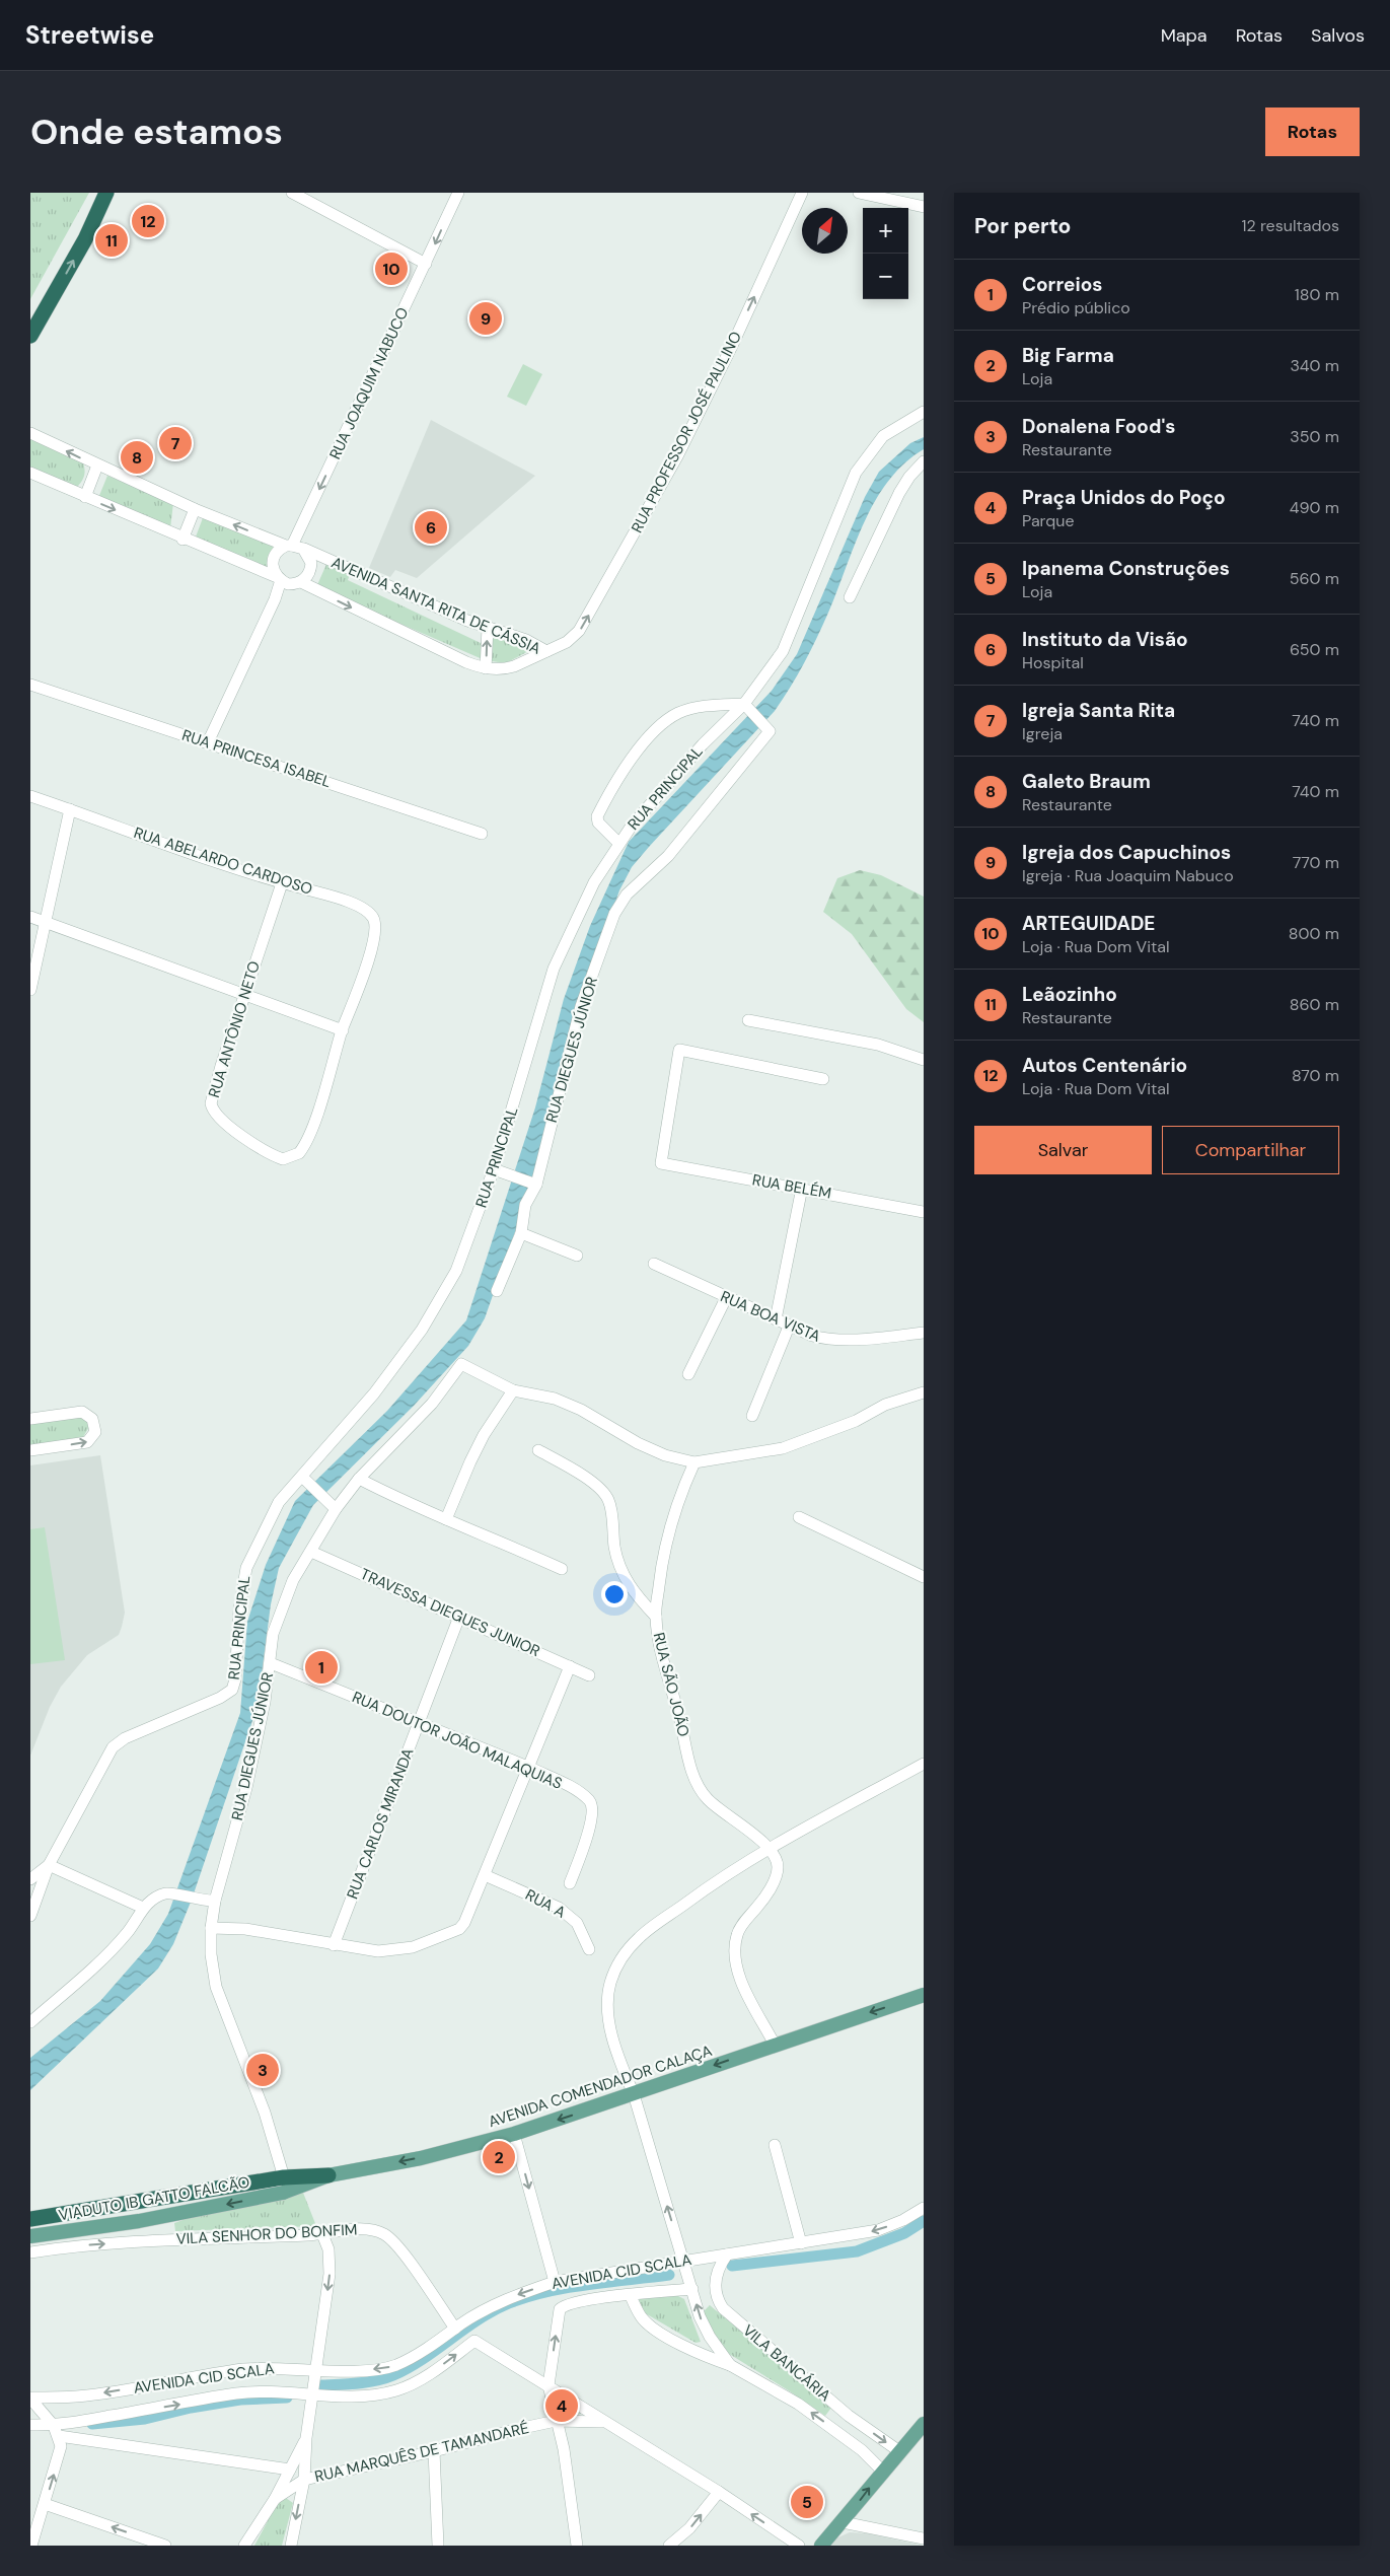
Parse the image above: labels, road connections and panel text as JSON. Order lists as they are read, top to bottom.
{
  "streets": {
    "main road": ["AVENIDA COMENDADOR CALAÇA", "VIADUTO IB GATTO FALCÃO"],
    "street": [
      "RUA JOAQUIM NABUCO",
      "RUA PROFESSOR JOSÉ PAULINO",
      "AVENIDA SANTA RITA DE CÁSSIA",
      "RUA PRINCESA ISABEL",
      "RUA PRINCIPAL",
      "RUA ABELARDO CARDOSO",
      "RUA ANTÔNIO NETO",
      "RUA DIEGUES JÚNIOR",
      "RUA BELÉM",
      "RUA BOA VISTA",
      "TRAVESSA DIEGUES JUNIOR",
      "RUA SÃO JOÃO",
      "RUA DOUTOR JOÃO MALAQUIAS",
      "RUA CARLOS MIRANDA",
      "RUA A",
      "VILA SENHOR DO BONFIM",
      "AVENIDA CID SCALA",
      "VILA BANCÁRIA",
      "RUA MARQUÊS DE TAMANDARÉ"
    ]
  },
  "crossings": [
    ["RUA JOAQUIM NABUCO", "AVENIDA SANTA RITA DE CÁSSIA"],
    ["RUA PROFESSOR JOSÉ PAULINO", "AVENIDA SANTA RITA DE CÁSSIA"],
    ["RUA PRINCIPAL", "RUA DIEGUES JÚNIOR"],
    ["RUA ABELARDO CARDOSO", "RUA ANTÔNIO NETO"],
    ["RUA DIEGUES JÚNIOR", "TRAVESSA DIEGUES JUNIOR"],
    ["RUA DIEGUES JÚNIOR", "RUA DOUTOR JOÃO MALAQUIAS"],
    ["TRAVESSA DIEGUES JUNIOR", "RUA CARLOS MIRANDA"],
    ["RUA DOUTOR JOÃO MALAQUIAS", "RUA CARLOS MIRANDA"],
    ["AVENIDA COMENDADOR CALAÇA", "VIADUTO IB GATTO FALCÃO"],
    ["VILA SENHOR DO BONFIM", "AVENIDA CID SCALA"],
    ["AVENIDA CID SCALA", "VILA BANCÁRIA"]
  ],
  "one_way": [
    "RUA JOAQUIM NABUCO",
    "RUA PROFESSOR JOSÉ PAULINO",
    "AVENIDA COMENDADOR CALAÇA",
    "VIADUTO IB GATTO FALCÃO",
    "VILA SENHOR DO BONFIM"
  ],
  "north": "top right",
  "page": {
    "header": "Streetwise",
    "nav": ["Mapa", "Rotas", "Salvos"],
    "buttons": [
      "Rotas",
      ["Salvar", "Compartilhar"]
    ],
    "title": "Onde estamos",
    "heading": ["Por perto", "12 resultados"],
    "pins": [
      "12",
      "11",
      "10",
      "9",
      "7",
      "8",
      "6",
      "1",
      "3",
      "2",
      "4",
      "5"
    ],
    "map_buttons": ["+", "−"],
    "list": [
      {
        "mark": "1",
        "name": "Correios",
        "note": "Prédio público",
        "value": "180 m"
      },
      {
        "mark": "2",
        "name": "Big Farma",
        "note": "Loja",
        "value": "340 m"
      },
      {
        "mark": "3",
        "name": "Donalena Food's",
        "note": "Restaurante",
        "value": "350 m"
      },
      {
        "mark": "4",
        "name": "Praça Unidos do Poço",
        "note": "Parque",
        "value": "490 m"
      },
      {
        "mark": "5",
        "name": "Ipanema Construções",
        "note": "Loja",
        "value": "560 m"
      },
      {
        "mark": "6",
        "name": "Instituto da Visão",
        "note": "Hospital",
        "value": "650 m"
      },
      {
        "mark": "7",
        "name": "Igreja Santa Rita",
        "note": "Igreja",
        "value": "740 m"
      },
      {
        "mark": "8",
        "name": "Galeto Braum",
        "note": "Restaurante",
        "value": "740 m"
      },
      {
        "mark": "9",
        "name": "Igreja dos Capuchinos",
        "note": "Igreja · Rua Joaquim Nabuco",
        "value": "770 m"
      },
      {
        "mark": "10",
        "name": "ARTEGUIDADE",
        "note": "Loja · Rua Dom Vital",
        "value": "800 m"
      },
      {
        "mark": "11",
        "name": "Leãozinho",
        "note": "Restaurante",
        "value": "860 m"
      },
      {
        "mark": "12",
        "name": "Autos Centenário",
        "note": "Loja · Rua Dom Vital",
        "value": "870 m"
      }
    ]
  }
}
